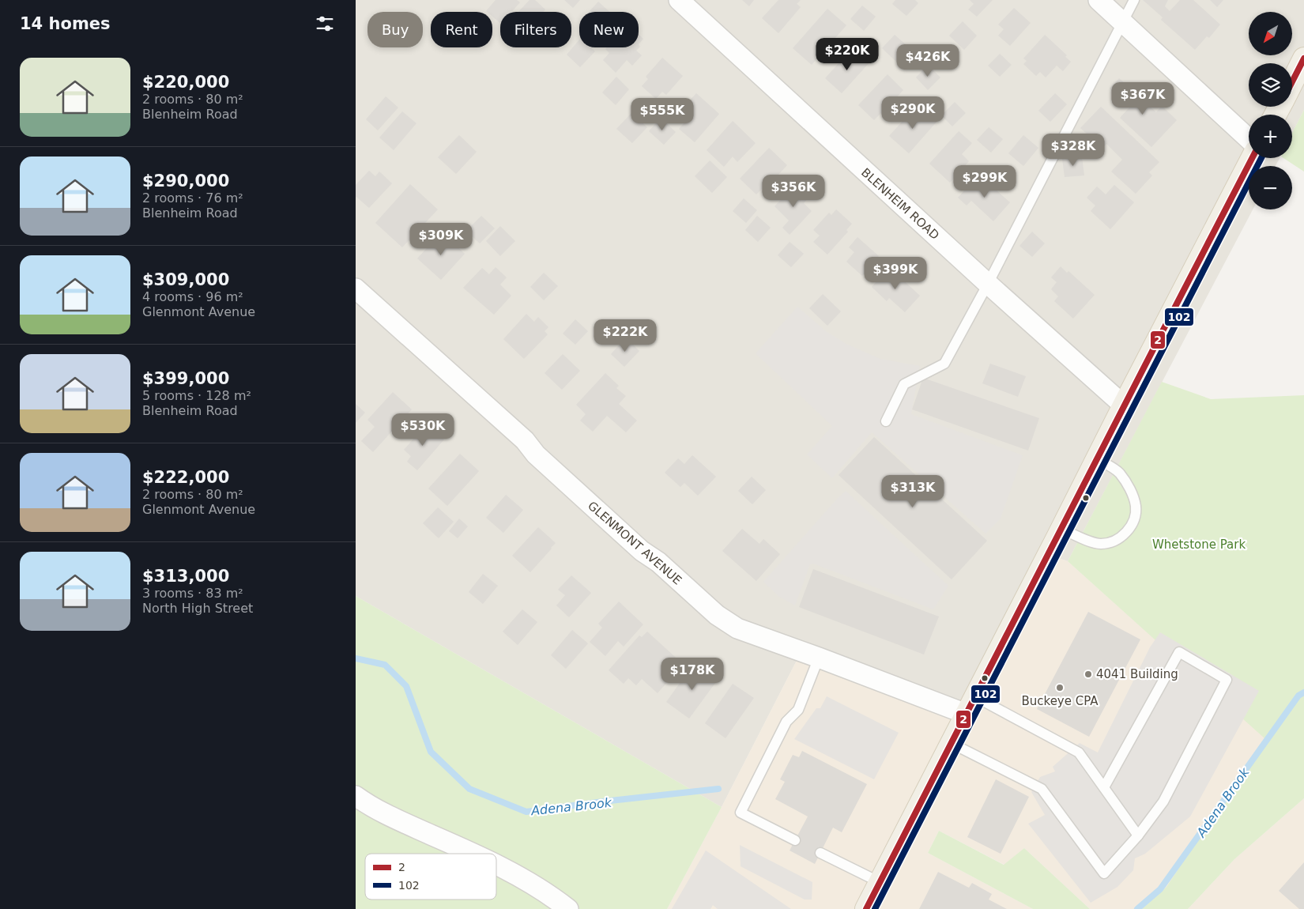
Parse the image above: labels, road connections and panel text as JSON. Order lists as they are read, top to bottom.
{
  "streets": {
    "street": ["BLENHEIM ROAD", "GLENMONT AVENUE"]
  },
  "water": ["Adena Brook"],
  "parks": ["Whetstone Park"],
  "places": ["4041 Building", "Buckeye CPA"],
  "lines": ["transit line 2", "transit line 102"],
  "legend": ["2", "102"],
  "north": "bottom left",
  "page": {
    "heading": "14 homes",
    "map_buttons": ["+", "−"],
    "chip": [
      "Buy",
      "Rent",
      "Filters",
      "New"
    ],
    "price": [
      "$220K",
      "$426K",
      "$367K",
      "$290K",
      "$555K",
      "$328K",
      "$299K",
      "$356K",
      "$309K",
      "$399K",
      "$222K",
      "$530K",
      "$313K",
      "$178K"
    ],
    "list": [
      {
        "name": "$220,000",
        "note": "2 rooms · 80 m² · Blenheim Road"
      },
      {
        "name": "$290,000",
        "note": "2 rooms · 76 m² · Blenheim Road"
      },
      {
        "name": "$309,000",
        "note": "4 rooms · 96 m² · Glenmont Avenue"
      },
      {
        "name": "$399,000",
        "note": "5 rooms · 128 m² · Blenheim Road"
      },
      {
        "name": "$222,000",
        "note": "2 rooms · 80 m² · Glenmont Avenue"
      },
      {
        "name": "$313,000",
        "note": "3 rooms · 83 m² · North High Street"
      }
    ]
  }
}
